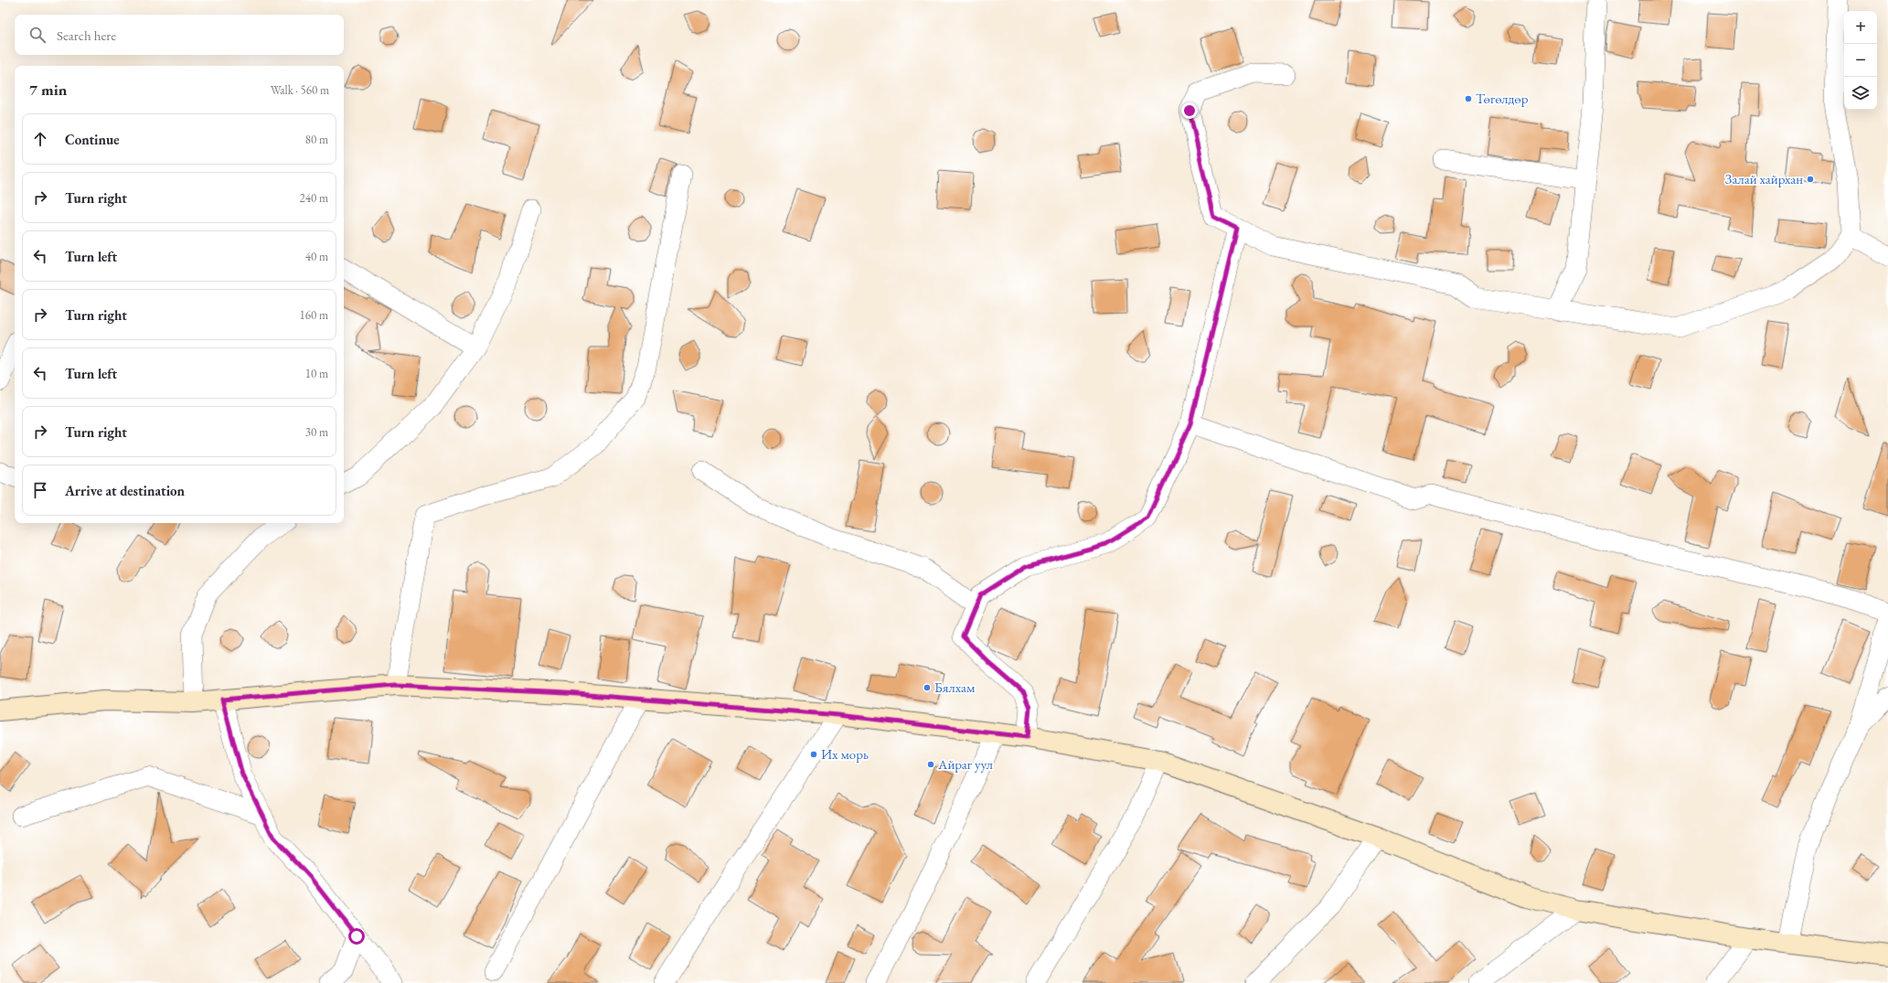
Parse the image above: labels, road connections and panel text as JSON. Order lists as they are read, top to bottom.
{
  "places": [
    "Төгөлдөр",
    "Залай хайрхан",
    "Бялхам",
    "Их морь",
    "Айраг уул"
  ],
  "page": {
    "map_buttons": ["+", "−"],
    "search": "Search here",
    "heading": ["7 min", "Walk · 560 m"],
    "list": [
      ["Continue", "80 m"],
      ["Turn right", "240 m"],
      ["Turn left", "40 m"],
      ["Turn right", "160 m"],
      ["Turn left", "10 m"],
      ["Turn right", "30 m"],
      "Arrive at destination"
    ]
  }
}
